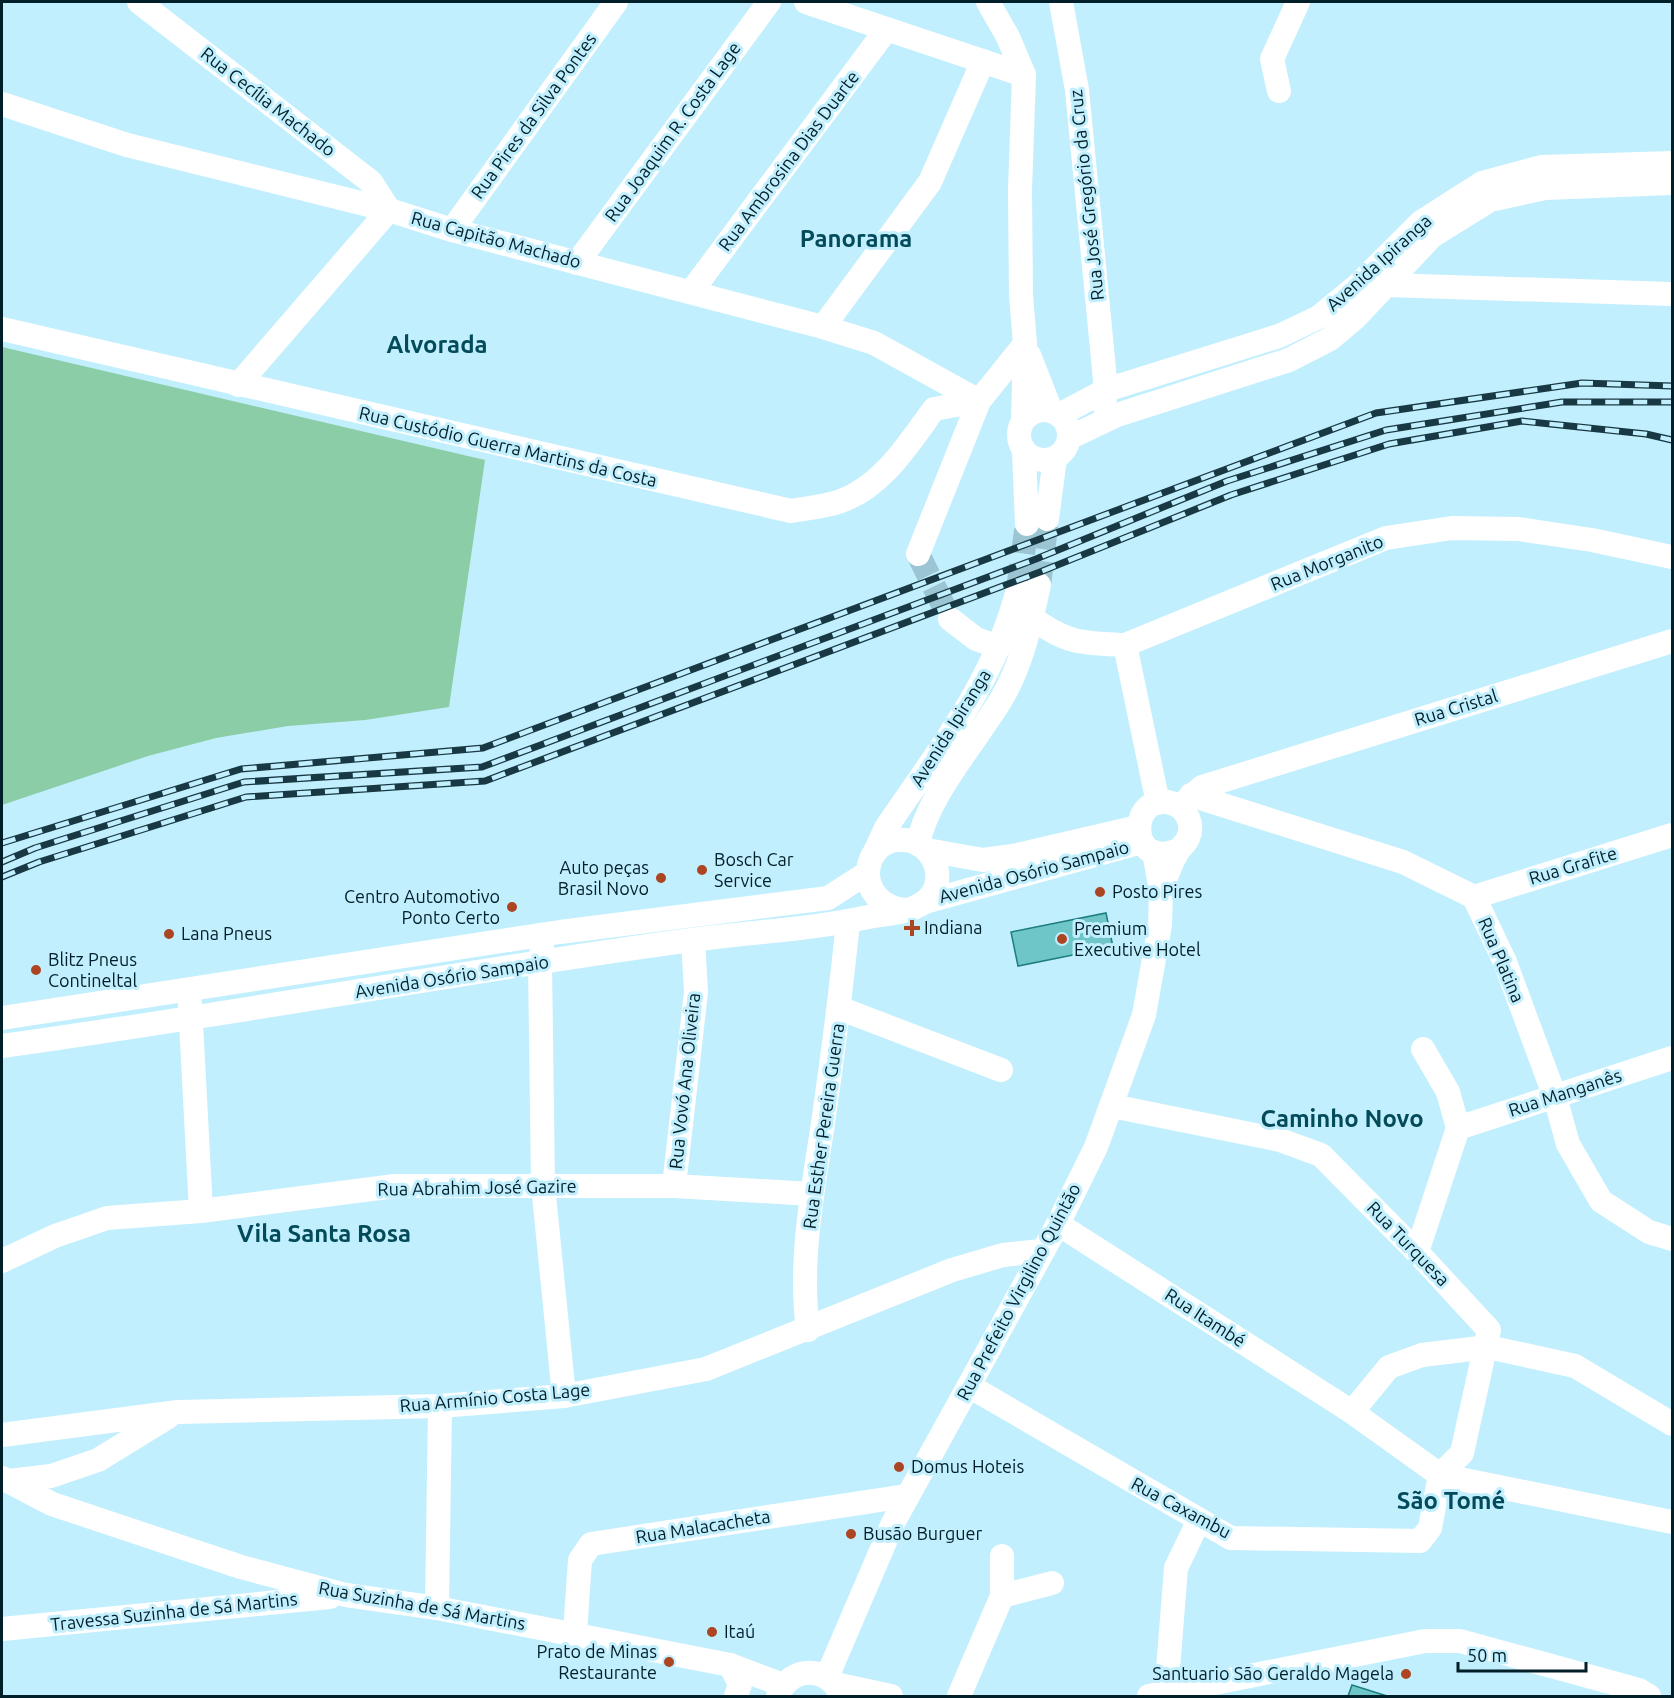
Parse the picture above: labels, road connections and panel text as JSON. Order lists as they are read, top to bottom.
{
  "streets": {
    "street": [
      "Rua Cecília Machado",
      "Rua Pires da Silva Pontes",
      "Rua Joaquim R. Costa Lage",
      "Rua Ambrosina Dias Duarte",
      "Rua José Gregório da Cruz",
      "Rua Capitão Machado",
      "Avenida Ipiranga",
      "Rua Custódio Guerra Martins da Costa",
      "Rua Morganito",
      "Rua Cristal",
      "Rua Grafite",
      "Avenida Osório Sampaio",
      "Rua Platina",
      "Rua Vovó Ana Oliveira",
      "Rua Manganês",
      "Rua Esther Pereira Guerra",
      "Rua Abrahim José Gazire",
      "Rua Turquesa",
      "Rua Prefeito Virgilino Quintão",
      "Rua Itambé",
      "Rua Armínio Costa Lage",
      "Rua Caxambu",
      "Rua Malacacheta",
      "Rua Suzinha de Sá Martins",
      "Travessa Suzinha de Sá Martins"
    ]
  },
  "crossings": [
    ["Rua Cecília Machado", "Rua Capitão Machado"],
    ["Rua Pires da Silva Pontes", "Rua Capitão Machado"],
    ["Rua Joaquim R. Costa Lage", "Rua Capitão Machado"],
    ["Rua Ambrosina Dias Duarte", "Rua Capitão Machado"],
    ["Rua José Gregório da Cruz", "Avenida Ipiranga"],
    ["Rua Capitão Machado", "Rua Custódio Guerra Martins da Costa"],
    ["Avenida Ipiranga", "Rua Morganito"],
    ["Avenida Ipiranga", "Avenida Osório Sampaio"],
    ["Rua Cristal", "Rua Platina"],
    ["Rua Grafite", "Rua Platina"],
    ["Avenida Osório Sampaio", "Rua Vovó Ana Oliveira"],
    ["Avenida Osório Sampaio", "Rua Esther Pereira Guerra"],
    ["Avenida Osório Sampaio", "Rua Prefeito Virgilino Quintão"],
    ["Rua Platina", "Rua Manganês"],
    ["Rua Vovó Ana Oliveira", "Rua Abrahim José Gazire"],
    ["Rua Esther Pereira Guerra", "Rua Abrahim José Gazire"],
    ["Rua Esther Pereira Guerra", "Rua Armínio Costa Lage"],
    ["Rua Turquesa", "Rua Prefeito Virgilino Quintão"],
    ["Rua Prefeito Virgilino Quintão", "Rua Itambé"],
    ["Rua Prefeito Virgilino Quintão", "Rua Armínio Costa Lage"],
    ["Rua Prefeito Virgilino Quintão", "Rua Caxambu"],
    ["Rua Prefeito Virgilino Quintão", "Rua Malacacheta"],
    ["Rua Itambé", "Rua Caxambu"],
    ["Rua Armínio Costa Lage", "Rua Suzinha de Sá Martins"],
    ["Rua Malacacheta", "Rua Suzinha de Sá Martins"],
    ["Rua Suzinha de Sá Martins", "Travessa Suzinha de Sá Martins"]
  ],
  "districts": [
    "Panorama",
    "Alvorada",
    "Caminho Novo",
    "Vila Santa Rosa",
    "São Tomé"
  ],
  "places": {
    "other": [
      "Bosch Car Service",
      "Auto peças Brasil Novo",
      "Posto Pires",
      "Centro Automotivo Ponto Certo",
      "Lana Pneus",
      "Premium Executive Hotel",
      "Blitz Pneus Contineltal",
      "Domus Hoteis",
      "Busão Burguer",
      "Itaú",
      "Prato de Minas Restaurante",
      "Santuario São Geraldo Magela"
    ],
    "health": ["Indiana"]
  },
  "scale_bar": "50 m"
}
